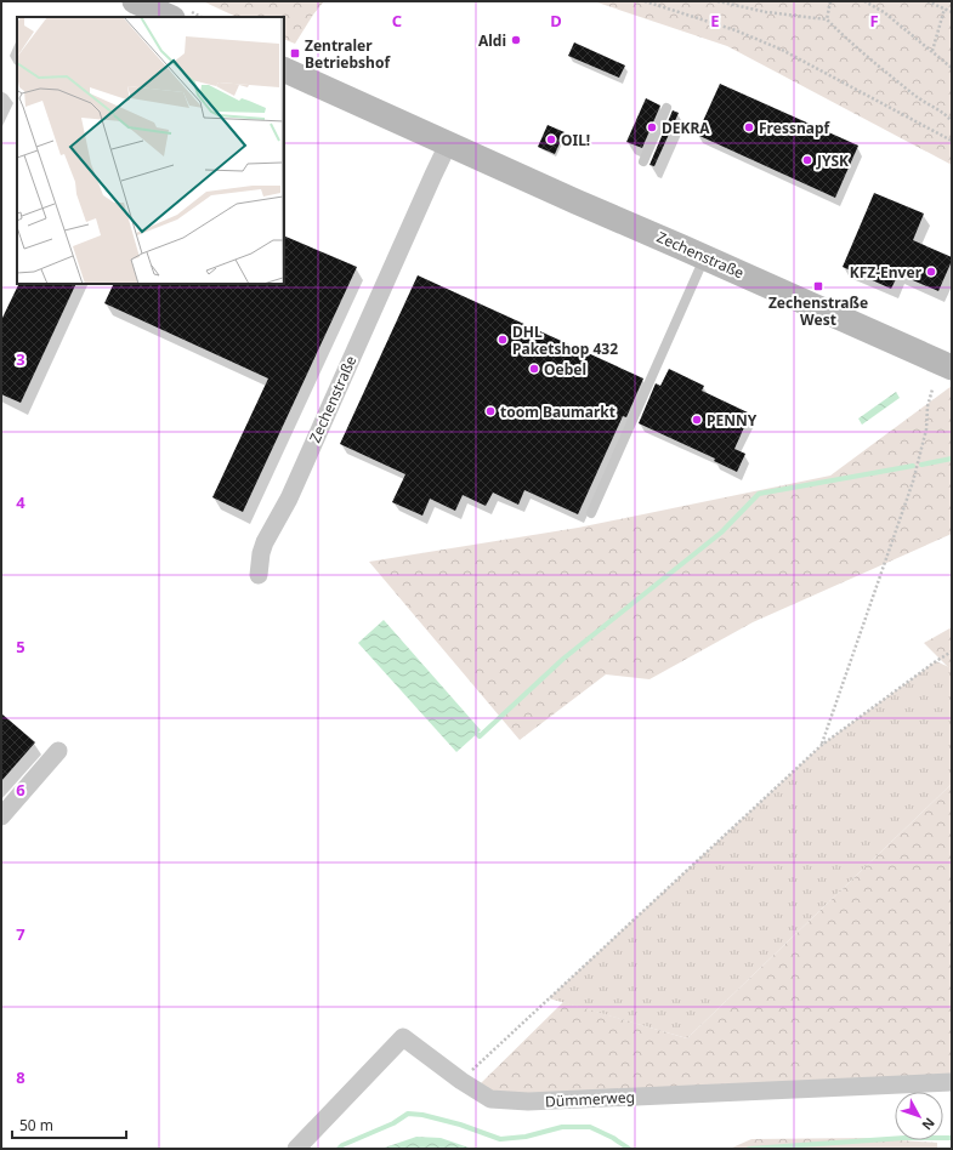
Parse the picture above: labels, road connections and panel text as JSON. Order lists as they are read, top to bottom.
{
  "streets": {
    "street": ["Zechenstraße", "Dümmerweg"]
  },
  "places": {
    "other": [
      "Aldi",
      "DEKRA",
      "Fressnapf",
      "OIL!",
      "JYSK",
      "KFZ-Enver",
      "DHL Paketshop 432",
      "Oebel",
      "toom Baumarkt",
      "PENNY"
    ],
    "transit": ["Zentraler Betriebshof", "Zechenstraße West"]
  },
  "scale_bar": "50 m",
  "north": "bottom right",
  "grid": {
    "columns": [
      "C",
      "D",
      "E",
      "F"
    ],
    "rows": [
      "3",
      "4",
      "5",
      "6",
      "7",
      "8"
    ]
  }
}
